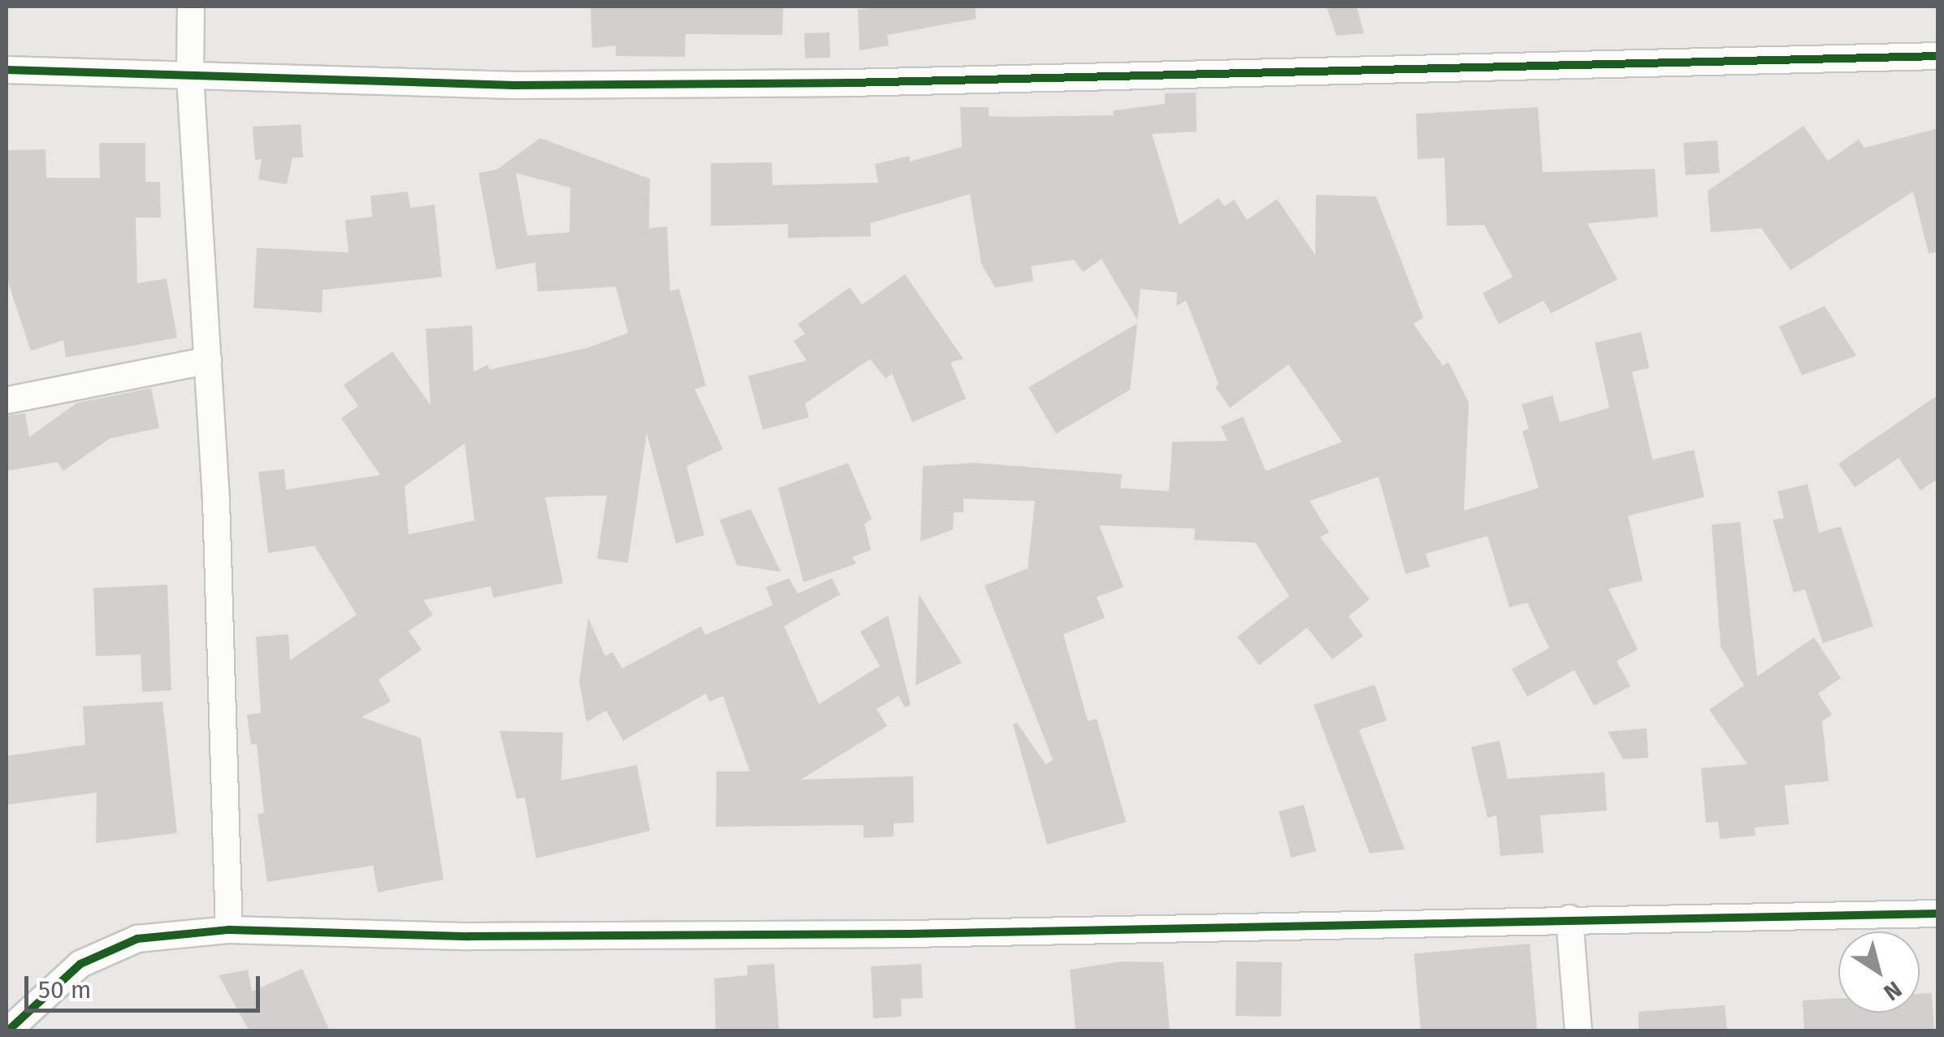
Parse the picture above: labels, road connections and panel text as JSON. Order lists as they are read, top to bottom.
{
  "scale_bar": "50 m",
  "north": "bottom right"
}
